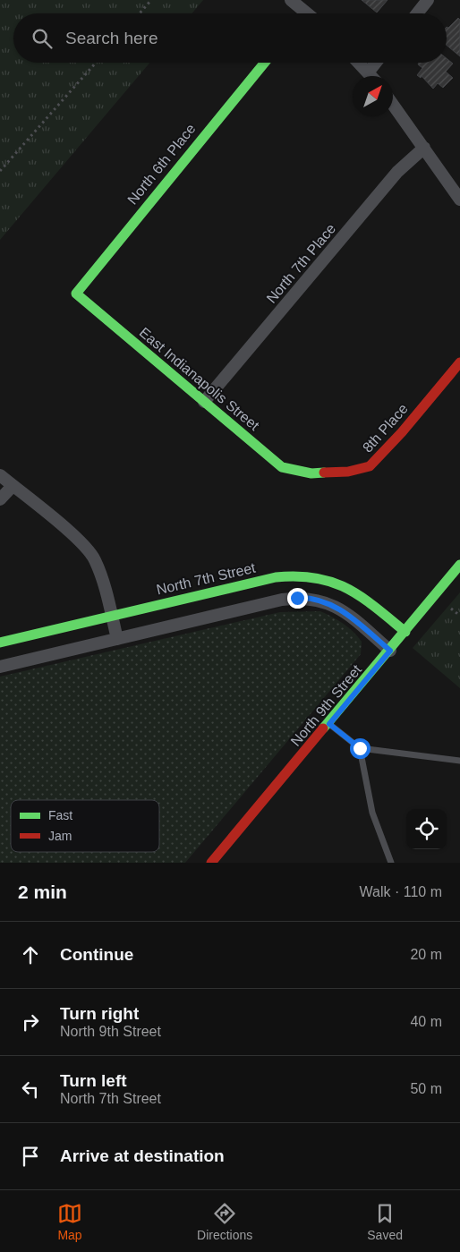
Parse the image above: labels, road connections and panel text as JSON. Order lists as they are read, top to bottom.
{
  "streets": {
    "street": [
      "North 6th Place",
      "North 7th Place",
      "East Indianapolis Street",
      "8th Place",
      "North 7th Street",
      "North 9th Street"
    ]
  },
  "crossings": [
    ["North 6th Place", "East Indianapolis Street"],
    ["North 7th Place", "East Indianapolis Street"],
    ["East Indianapolis Street", "8th Place"],
    ["North 7th Street", "North 9th Street"]
  ],
  "legend": ["Fast", "Jam"],
  "north": "top right",
  "page": {
    "search": "Search here",
    "heading": ["2 min", "Walk · 110 m"],
    "list": [
      ["Continue", "20 m"],
      ["Turn right", "North 9th Street", "40 m"],
      ["Turn left", "North 7th Street", "50 m"],
      "Arrive at destination"
    ],
    "nav": ["Map", "Directions", "Saved"]
  }
}
